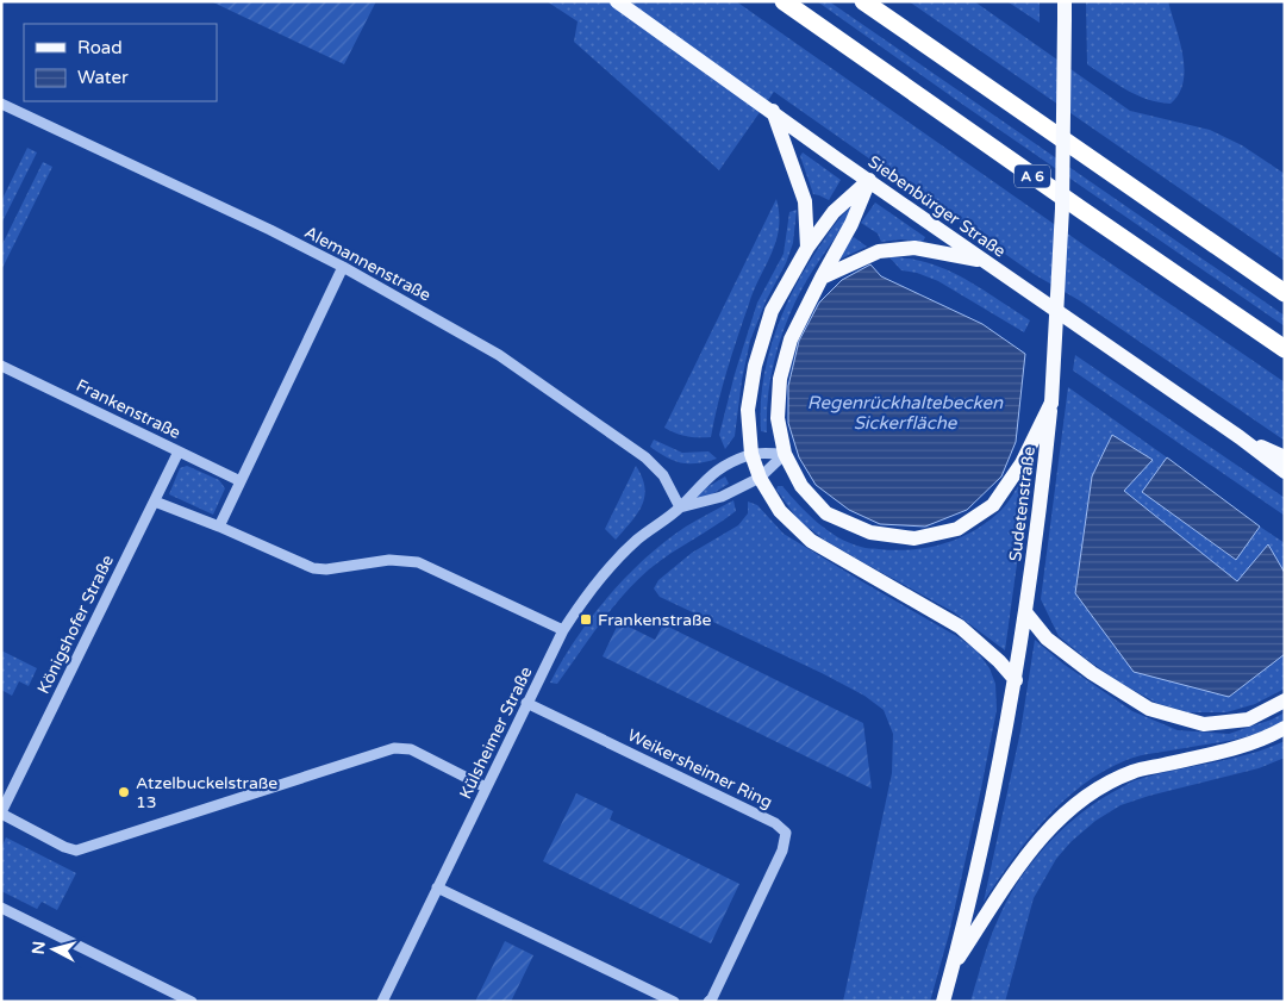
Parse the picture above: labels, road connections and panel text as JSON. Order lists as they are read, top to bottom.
{
  "streets": {
    "highway": ["A 6"],
    "main road": ["Siebenbürger Straße", "Sudetenstraße"],
    "street": [
      "Alemannenstraße",
      "Frankenstraße",
      "Königshofer Straße",
      "Külsheimer Straße",
      "Weikersheimer Ring"
    ]
  },
  "crossings": [
    ["Alemannenstraße", "Külsheimer Straße"],
    ["Frankenstraße", "Königshofer Straße"],
    ["Külsheimer Straße", "Weikersheimer Ring"]
  ],
  "water": ["Regenrückhaltebecken Sickerfläche"],
  "places": {
    "transit": ["Frankenstraße"],
    "other": ["Atzelbuckelstraße 13"]
  },
  "legend": ["Road", "Water"],
  "north": "left"
}
